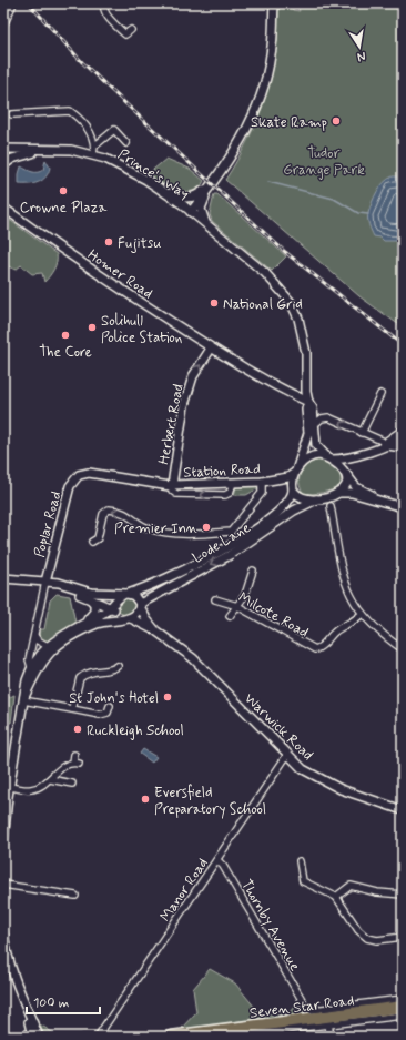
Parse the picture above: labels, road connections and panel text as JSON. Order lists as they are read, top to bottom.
{
  "streets": {
    "highway": ["Seven Star Road"],
    "main road": [
      "Prince's Way",
      "Homer Road",
      "Herbert Road",
      "Station Road",
      "Poplar Road",
      "Lode Lane",
      "Warwick Road"
    ],
    "street": ["Milcote Road", "Manor Road", "Thornby Avenue"]
  },
  "crossings": [
    ["Prince's Way", "Homer Road"],
    ["Homer Road", "Herbert Road"],
    ["Herbert Road", "Station Road"],
    ["Station Road", "Poplar Road"],
    ["Station Road", "Lode Lane"],
    ["Lode Lane", "Warwick Road"],
    ["Warwick Road", "Manor Road"],
    ["Manor Road", "Thornby Avenue"],
    ["Thornby Avenue", "Seven Star Road"]
  ],
  "one_way": ["Herbert Road"],
  "parks": ["Tudor Grange Park"],
  "places": [
    "Skate Ramp",
    "Crowne Plaza",
    "Fujitsu",
    "National Grid",
    "Solihull Police Station",
    "The Core",
    "Premier Inn",
    "St John's Hotel",
    "Ruckleigh School",
    "Eversfield Preparatory School"
  ],
  "scale_bar": "100 m",
  "north": "bottom"
}
